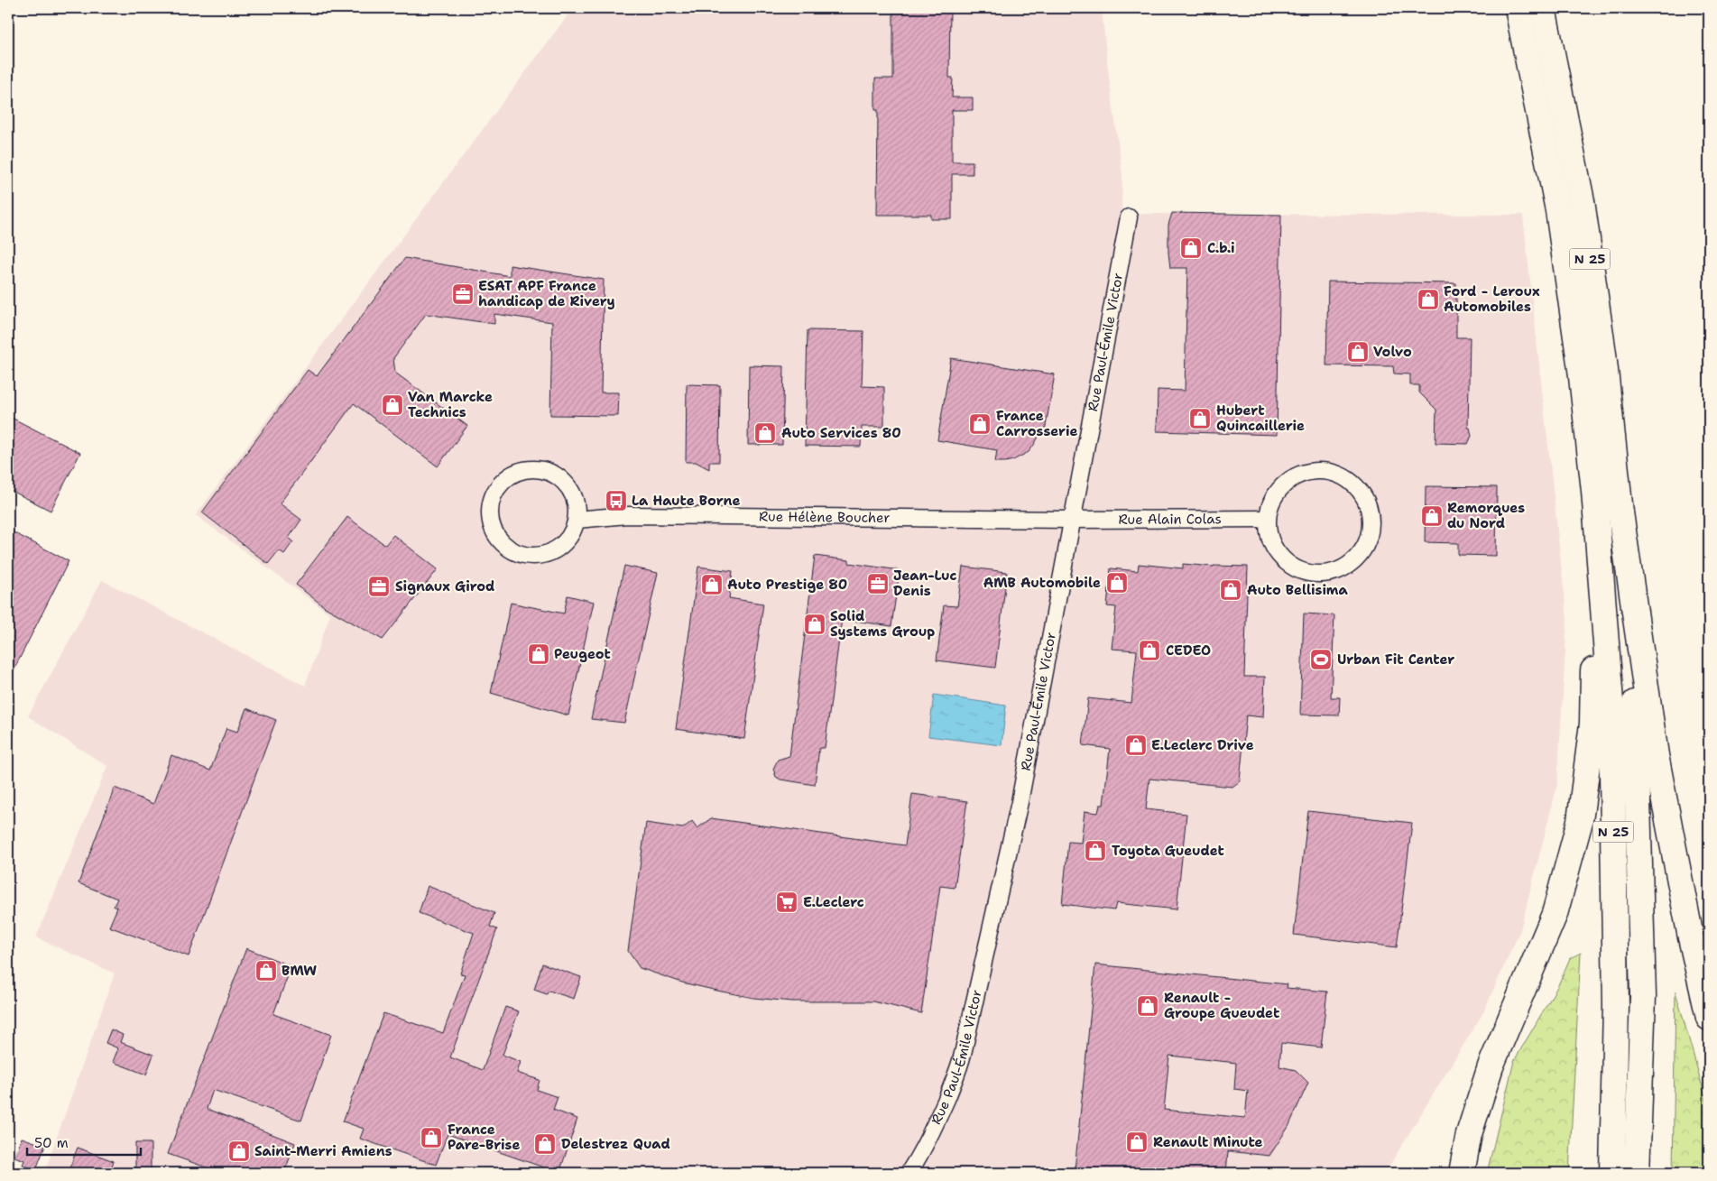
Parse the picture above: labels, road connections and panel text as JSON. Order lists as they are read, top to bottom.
{
  "streets": {
    "highway": ["N 25"],
    "street": ["Rue Paul-Émile Victor", "Rue Hélène Boucher", "Rue Alain Colas"]
  },
  "crossings": [
    ["Rue Paul-Émile Victor", "Rue Hélène Boucher"],
    ["Rue Paul-Émile Victor", "Rue Alain Colas"],
    ["Rue Hélène Boucher", "Rue Alain Colas"]
  ],
  "places": {
    "shop": [
      "C.b.i",
      "Ford - Leroux Automobiles",
      "Volvo",
      "Van Marcke Technics",
      "Hubert Quincaillerie",
      "France Carrosserie",
      "Auto Services 80",
      "Remorques du Nord",
      "AMB Automobile",
      "Auto Prestige 80",
      "Auto Bellisima",
      "Solid Systems Group",
      "CEDEO",
      "Peugeot",
      "E.Leclerc Drive",
      "Toyota Gueudet",
      "BMW",
      "Renault - Groupe Gueudet",
      "France Pare-Brise",
      "Renault Minute",
      "Delestrez Quad",
      "Saint-Merri Amiens"
    ],
    "office": ["ESAT APF France handicap de Rivery", "Jean-Luc Denis", "Signaux Girod"],
    "bus stop": ["La Haute Borne"],
    "sports": ["Urban Fit Center"],
    "supermarket": ["E.Leclerc"]
  },
  "scale_bar": "50 m"
}
